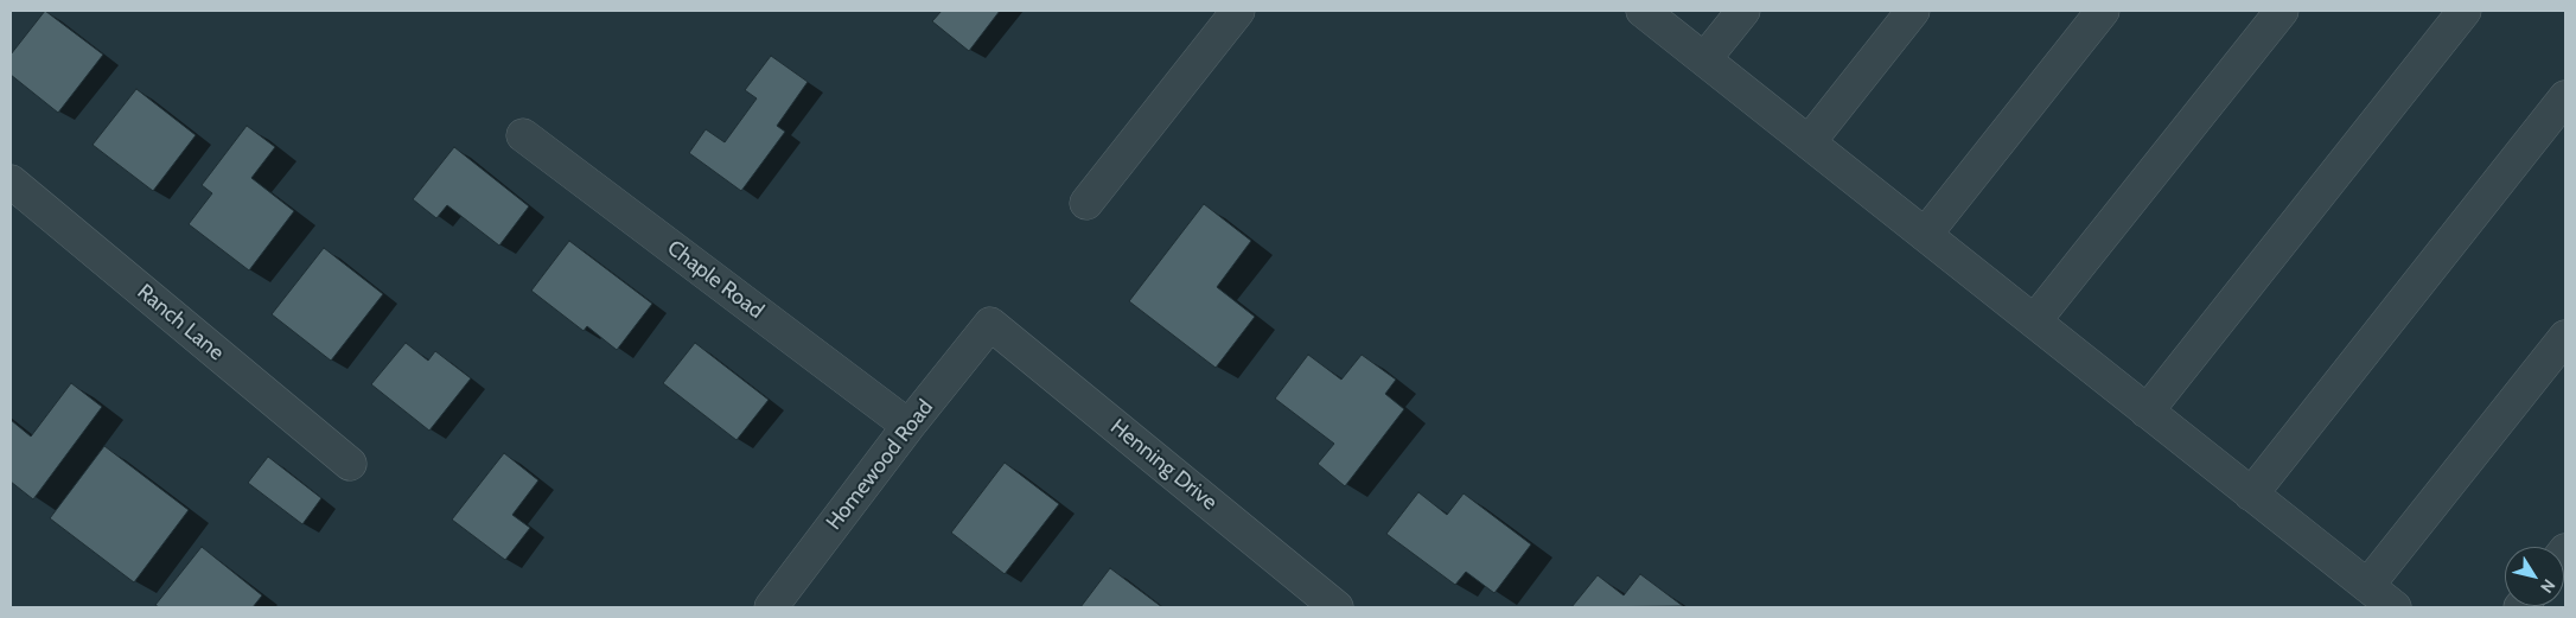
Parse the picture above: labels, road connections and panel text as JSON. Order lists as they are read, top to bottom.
{
  "streets": {
    "street": [
      "Chaple Road",
      "Ranch Lane",
      "Homewood Road",
      "Henning Drive"
    ]
  },
  "crossings": [
    ["Chaple Road", "Homewood Road"],
    ["Homewood Road", "Henning Drive"]
  ],
  "north": "bottom right"
}
